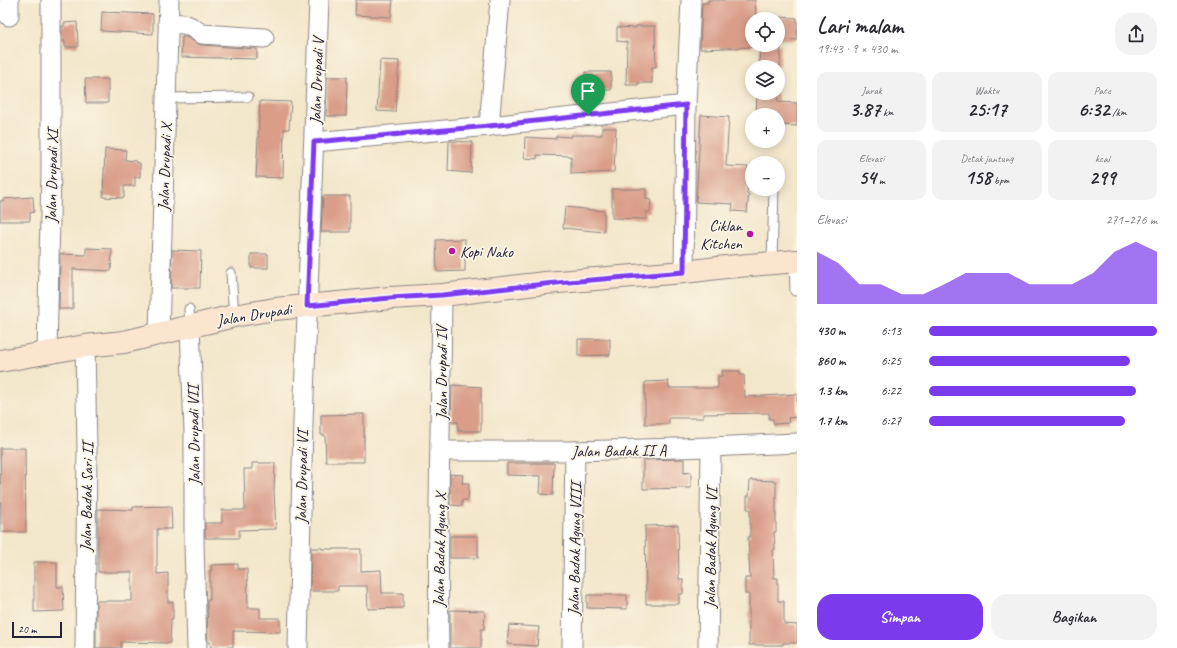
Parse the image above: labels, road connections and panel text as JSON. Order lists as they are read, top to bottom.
{
  "streets": {
    "street": [
      "Jalan Drupadi V",
      "Jalan Drupadi X",
      "Jalan Drupadi XI",
      "Jalan Drupadi",
      "Jalan Drupadi IV",
      "Jalan Drupadi VII",
      "Jalan Badak II A",
      "Jalan Drupadi VI",
      "Jalan Badak Sari II",
      "Jalan Badak Agung VI",
      "Jalan Badak Agung VIII",
      "Jalan Badak Agung X"
    ]
  },
  "crossings": [
    ["Jalan Drupadi V", "Jalan Drupadi"],
    ["Jalan Drupadi V", "Jalan Drupadi VI"],
    ["Jalan Drupadi X", "Jalan Drupadi"],
    ["Jalan Drupadi XI", "Jalan Drupadi"],
    ["Jalan Drupadi", "Jalan Drupadi IV"],
    ["Jalan Drupadi", "Jalan Drupadi VII"],
    ["Jalan Drupadi", "Jalan Drupadi VI"],
    ["Jalan Drupadi", "Jalan Badak Sari II"],
    ["Jalan Drupadi IV", "Jalan Badak II A"],
    ["Jalan Drupadi IV", "Jalan Badak Agung X"],
    ["Jalan Badak II A", "Jalan Badak Agung VI"],
    ["Jalan Badak II A", "Jalan Badak Agung VIII"],
    ["Jalan Badak II A", "Jalan Badak Agung X"]
  ],
  "places": ["Ciklan Kitchen", "Kopi Nako"],
  "scale_bar": "20 m",
  "page": {
    "heading": ["Lari malam", "19:43 · 9 × 430 m"],
    "map_buttons": ["+", "−"],
    "stats": [
      ["Jarak", "3.87 km"],
      ["Waktu", "25:17"],
      ["Pace", "6:32 /km"],
      ["Elevasi", "54 m"],
      ["Detak jantung", "158 bpm"],
      ["kcal", "299"]
    ],
    "chart": ["Elevasi", "271–276 m"],
    "list": [
      {
        "name": "430 m",
        "note": "6:13"
      },
      {
        "name": "860 m",
        "note": "6:25"
      },
      {
        "name": "1.3 km",
        "note": "6:22"
      },
      {
        "name": "1.7 km",
        "note": "6:27"
      }
    ],
    "buttons": ["Simpan", "Bagikan"],
    "scale": "20 m"
  }
}
